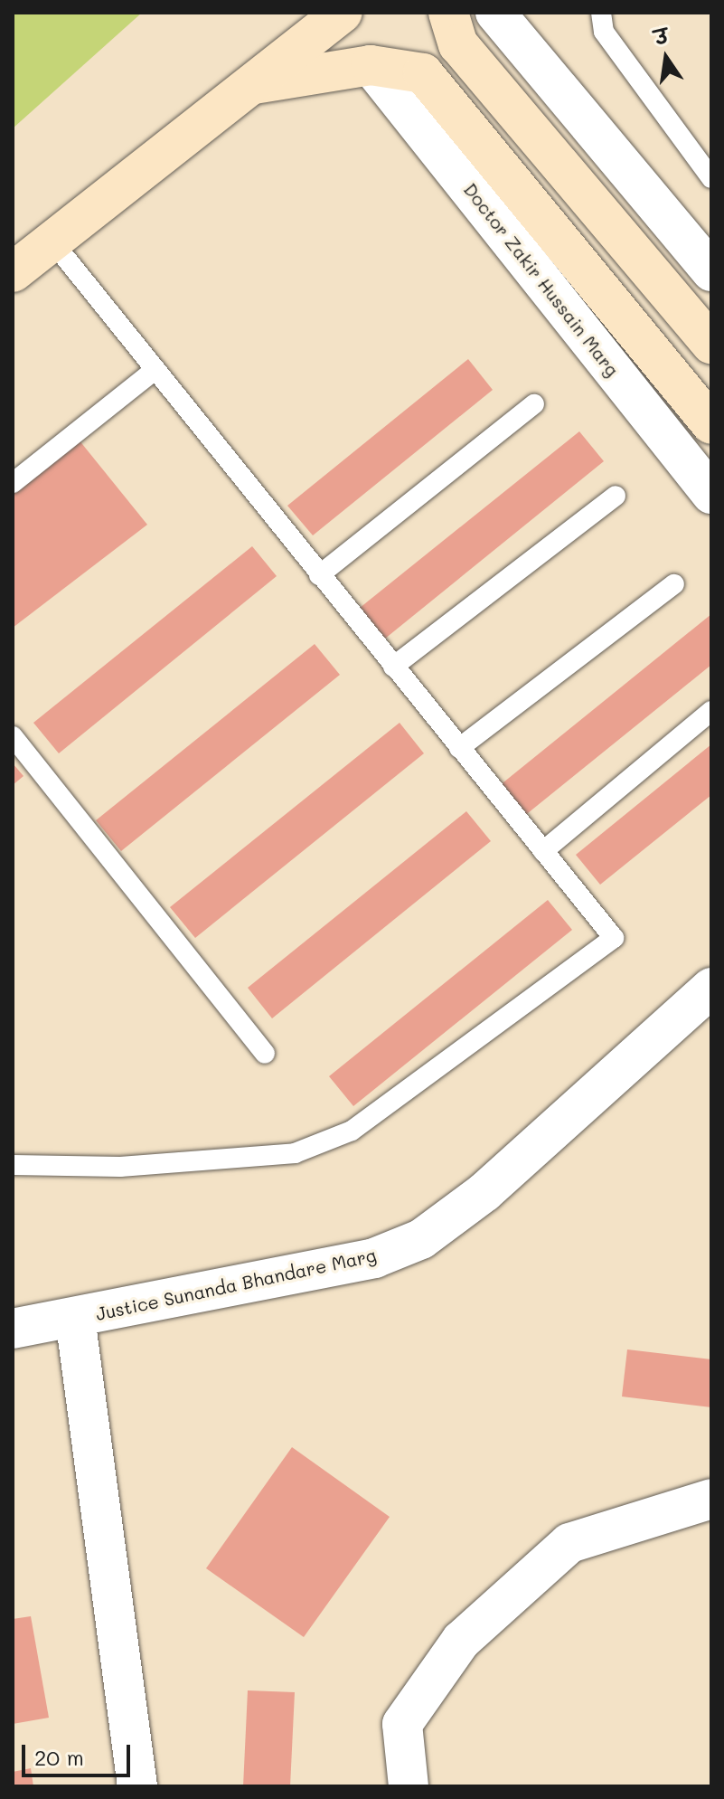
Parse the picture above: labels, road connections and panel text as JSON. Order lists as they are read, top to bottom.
{
  "streets": {
    "main road": ["Doctor Zakir Hussain Marg"],
    "street": ["Justice Sunanda Bhandare Marg"]
  },
  "scale_bar": "20 m",
  "north": "top"
}
